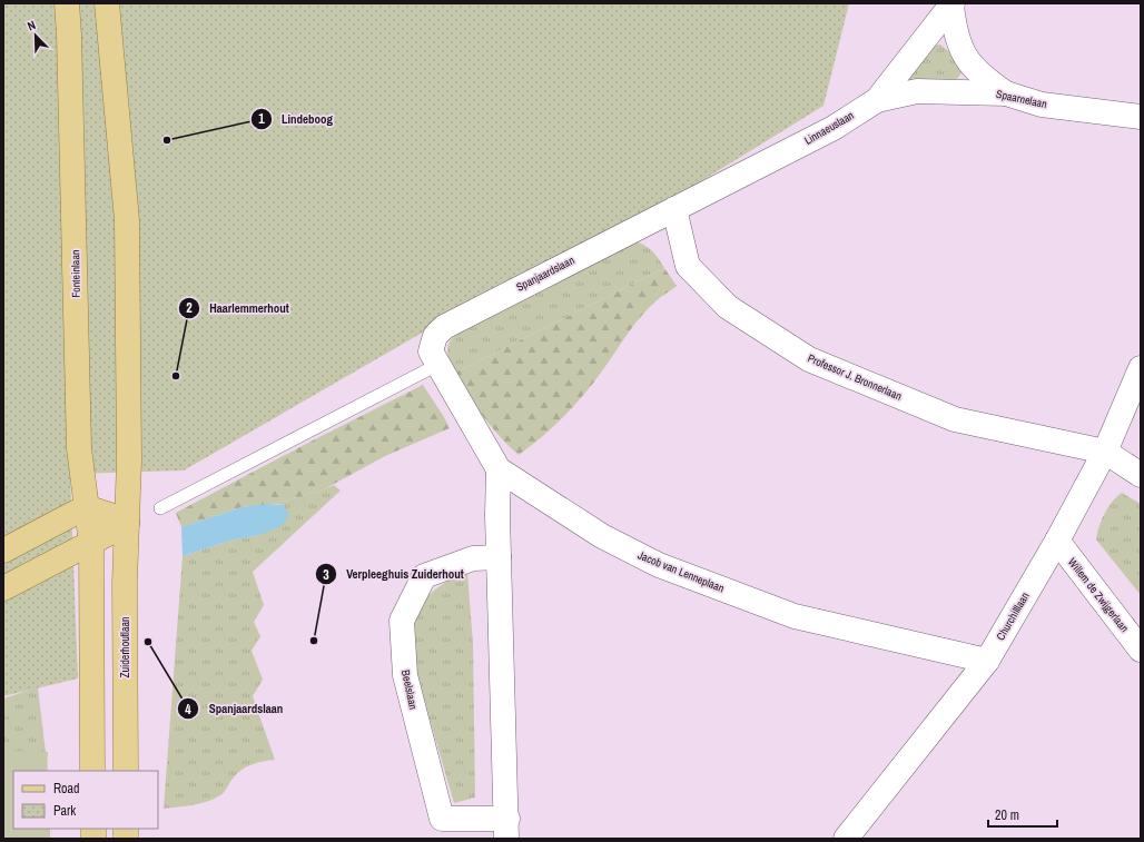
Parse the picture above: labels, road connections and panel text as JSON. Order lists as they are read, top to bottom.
{
  "streets": {
    "main road": ["Fonteinlaan", "Zuiderhoutlaan"],
    "street": [
      "Spaarnelaan",
      "Linnaeuslaan",
      "Spanjaardslaan",
      "Professor J. Bronnerlaan",
      "Jacob van Lenneplaan",
      "Willem de Zwijgerlaan",
      "Churchilllaan",
      "Beelslaan"
    ]
  },
  "crossings": [
    ["Spaarnelaan", "Linnaeuslaan"],
    ["Linnaeuslaan", "Spanjaardslaan"],
    ["Linnaeuslaan", "Professor J. Bronnerlaan"],
    ["Spanjaardslaan", "Professor J. Bronnerlaan"],
    ["Spanjaardslaan", "Jacob van Lenneplaan"],
    ["Professor J. Bronnerlaan", "Churchilllaan"],
    ["Jacob van Lenneplaan", "Churchilllaan"],
    ["Jacob van Lenneplaan", "Beelslaan"],
    ["Willem de Zwijgerlaan", "Churchilllaan"]
  ],
  "places": [
    "Lindeboog",
    "Haarlemmerhout",
    "Verpleeghuis Zuiderhout",
    "Spanjaardslaan"
  ],
  "legend": ["Road", "Park"],
  "scale_bar": "20 m",
  "north": "top left"
}
